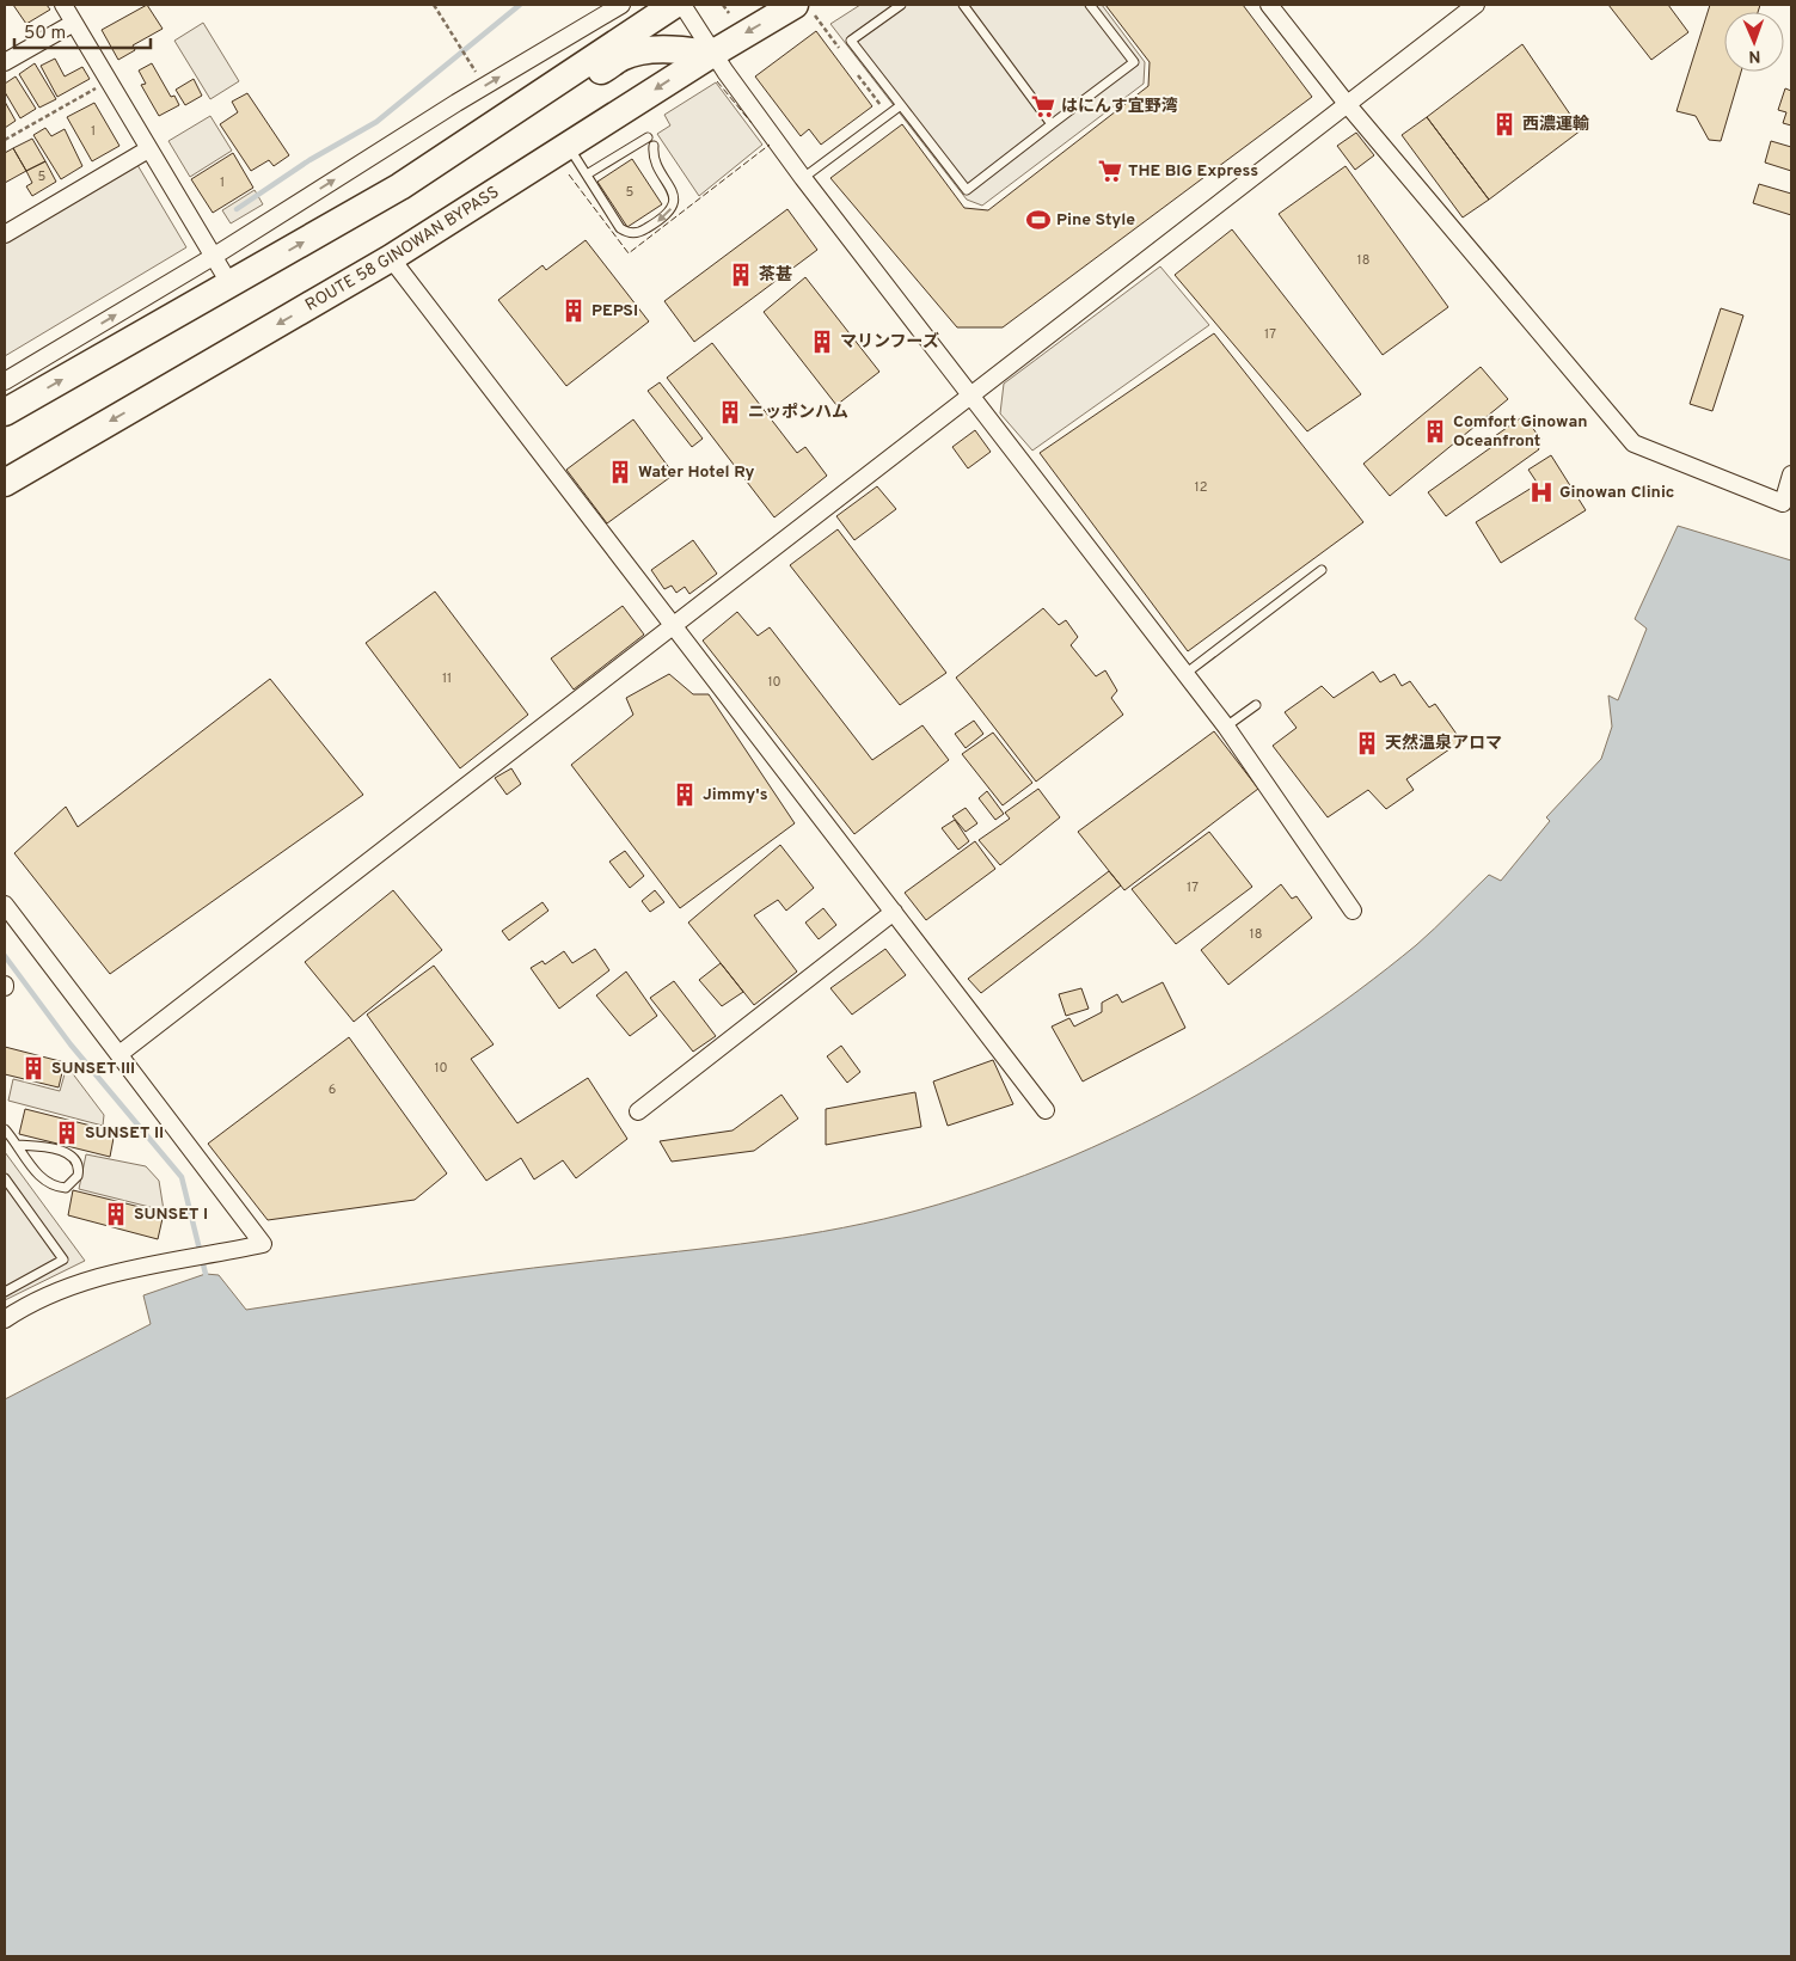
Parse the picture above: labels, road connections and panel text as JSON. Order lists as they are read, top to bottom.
{
  "streets": {
    "highway": ["ROUTE 58 GINOWAN BYPASS"]
  },
  "places": {
    "supermarket": ["はにんす宜野湾", "THE BIG Express"],
    "building": [
      "西濃運輸",
      "茶甚",
      "PEPSI",
      "マリンフーズ",
      "ニッポンハム",
      "Comfort Ginowan Oceanfront",
      "Water Hotel Ry",
      "天然温泉アロマ",
      "Jimmy's",
      "SUNSET III",
      "SUNSET II",
      "SUNSET I"
    ],
    "sports": ["Pine Style"],
    "hospital": ["Ginowan Clinic"]
  },
  "house_numbers": [
    "1",
    "5",
    "1",
    "5",
    "18",
    "17",
    "12",
    "11",
    "10",
    "17",
    "18",
    "10",
    "6"
  ],
  "scale_bar": "50 m",
  "north": "bottom"
}
